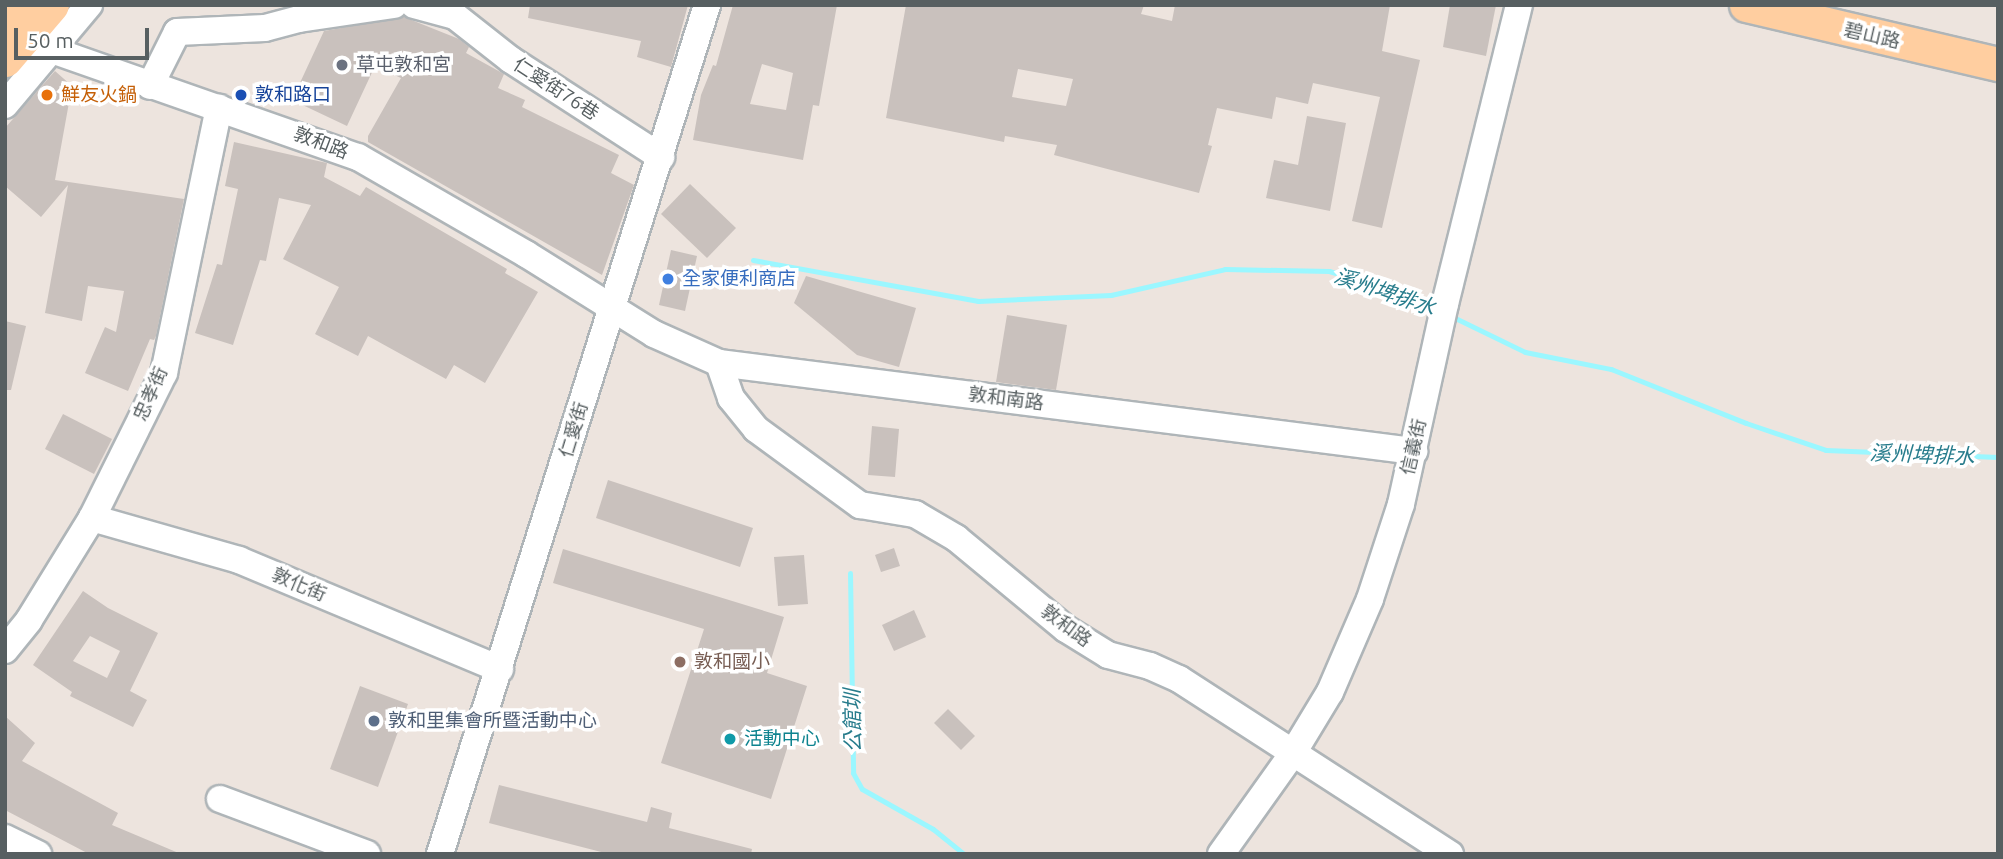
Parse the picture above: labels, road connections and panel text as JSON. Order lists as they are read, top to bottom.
{
  "streets": {
    "main road": ["碧山路"],
    "street": [
      "仁愛街76巷",
      "敦和路",
      "忠孝街",
      "敦和南路",
      "仁愛街",
      "信義街",
      "敦化街"
    ]
  },
  "crossings": [
    ["仁愛街76巷", "仁愛街"],
    ["敦和路", "忠孝街"],
    ["敦和路", "敦和南路"],
    ["敦和路", "仁愛街"],
    ["敦和路", "信義街"],
    ["忠孝街", "敦化街"],
    ["敦和南路", "仁愛街"],
    ["敦和南路", "信義街"],
    ["仁愛街", "敦化街"]
  ],
  "water": ["溪州埤排水", "公館圳"],
  "places": [
    "草屯敦和宮",
    "鮮友火鍋",
    "敦和路口",
    "全家便利商店",
    "敦和國小",
    "敦和里集會所暨活動中心",
    "活動中心"
  ],
  "scale_bar": "50 m"
}
